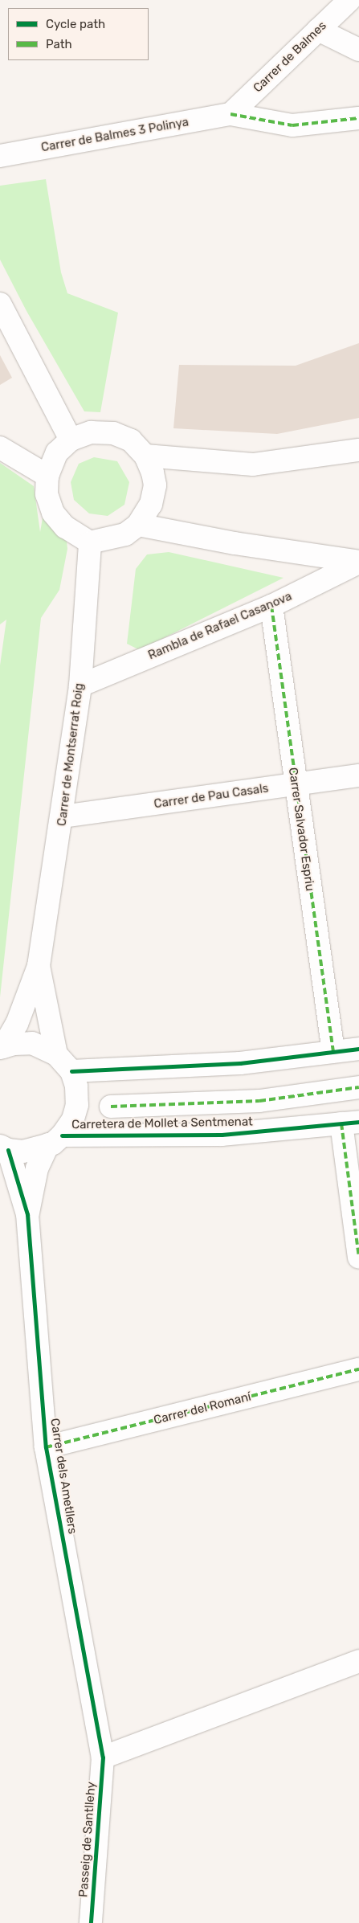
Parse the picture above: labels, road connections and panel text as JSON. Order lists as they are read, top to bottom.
{
  "streets": {
    "street": [
      "Carrer de Balmes",
      "Carrer de Balmes 3 Polinya",
      "Rambla de Rafael Casanova",
      "Carrer de Montserrat Roig",
      "Carrer de Pau Casals",
      "Carrer Salvador Espriu",
      "Carretera de Mollet a Sentmenat",
      "Carrer del Romaní",
      "Carrer dels Ametllers",
      "Passeig de Santllehy"
    ]
  },
  "crossings": [
    ["Carrer de Balmes", "Carrer de Balmes 3 Polinya"],
    ["Rambla de Rafael Casanova", "Carrer de Montserrat Roig"],
    ["Rambla de Rafael Casanova", "Carrer Salvador Espriu"],
    ["Carrer de Montserrat Roig", "Carrer de Pau Casals"],
    ["Carrer de Pau Casals", "Carrer Salvador Espriu"],
    ["Carretera de Mollet a Sentmenat", "Carrer dels Ametllers"],
    ["Carrer del Romaní", "Carrer dels Ametllers"],
    ["Carrer dels Ametllers", "Passeig de Santllehy"]
  ],
  "legend": ["Cycle path", "Path"]
}
